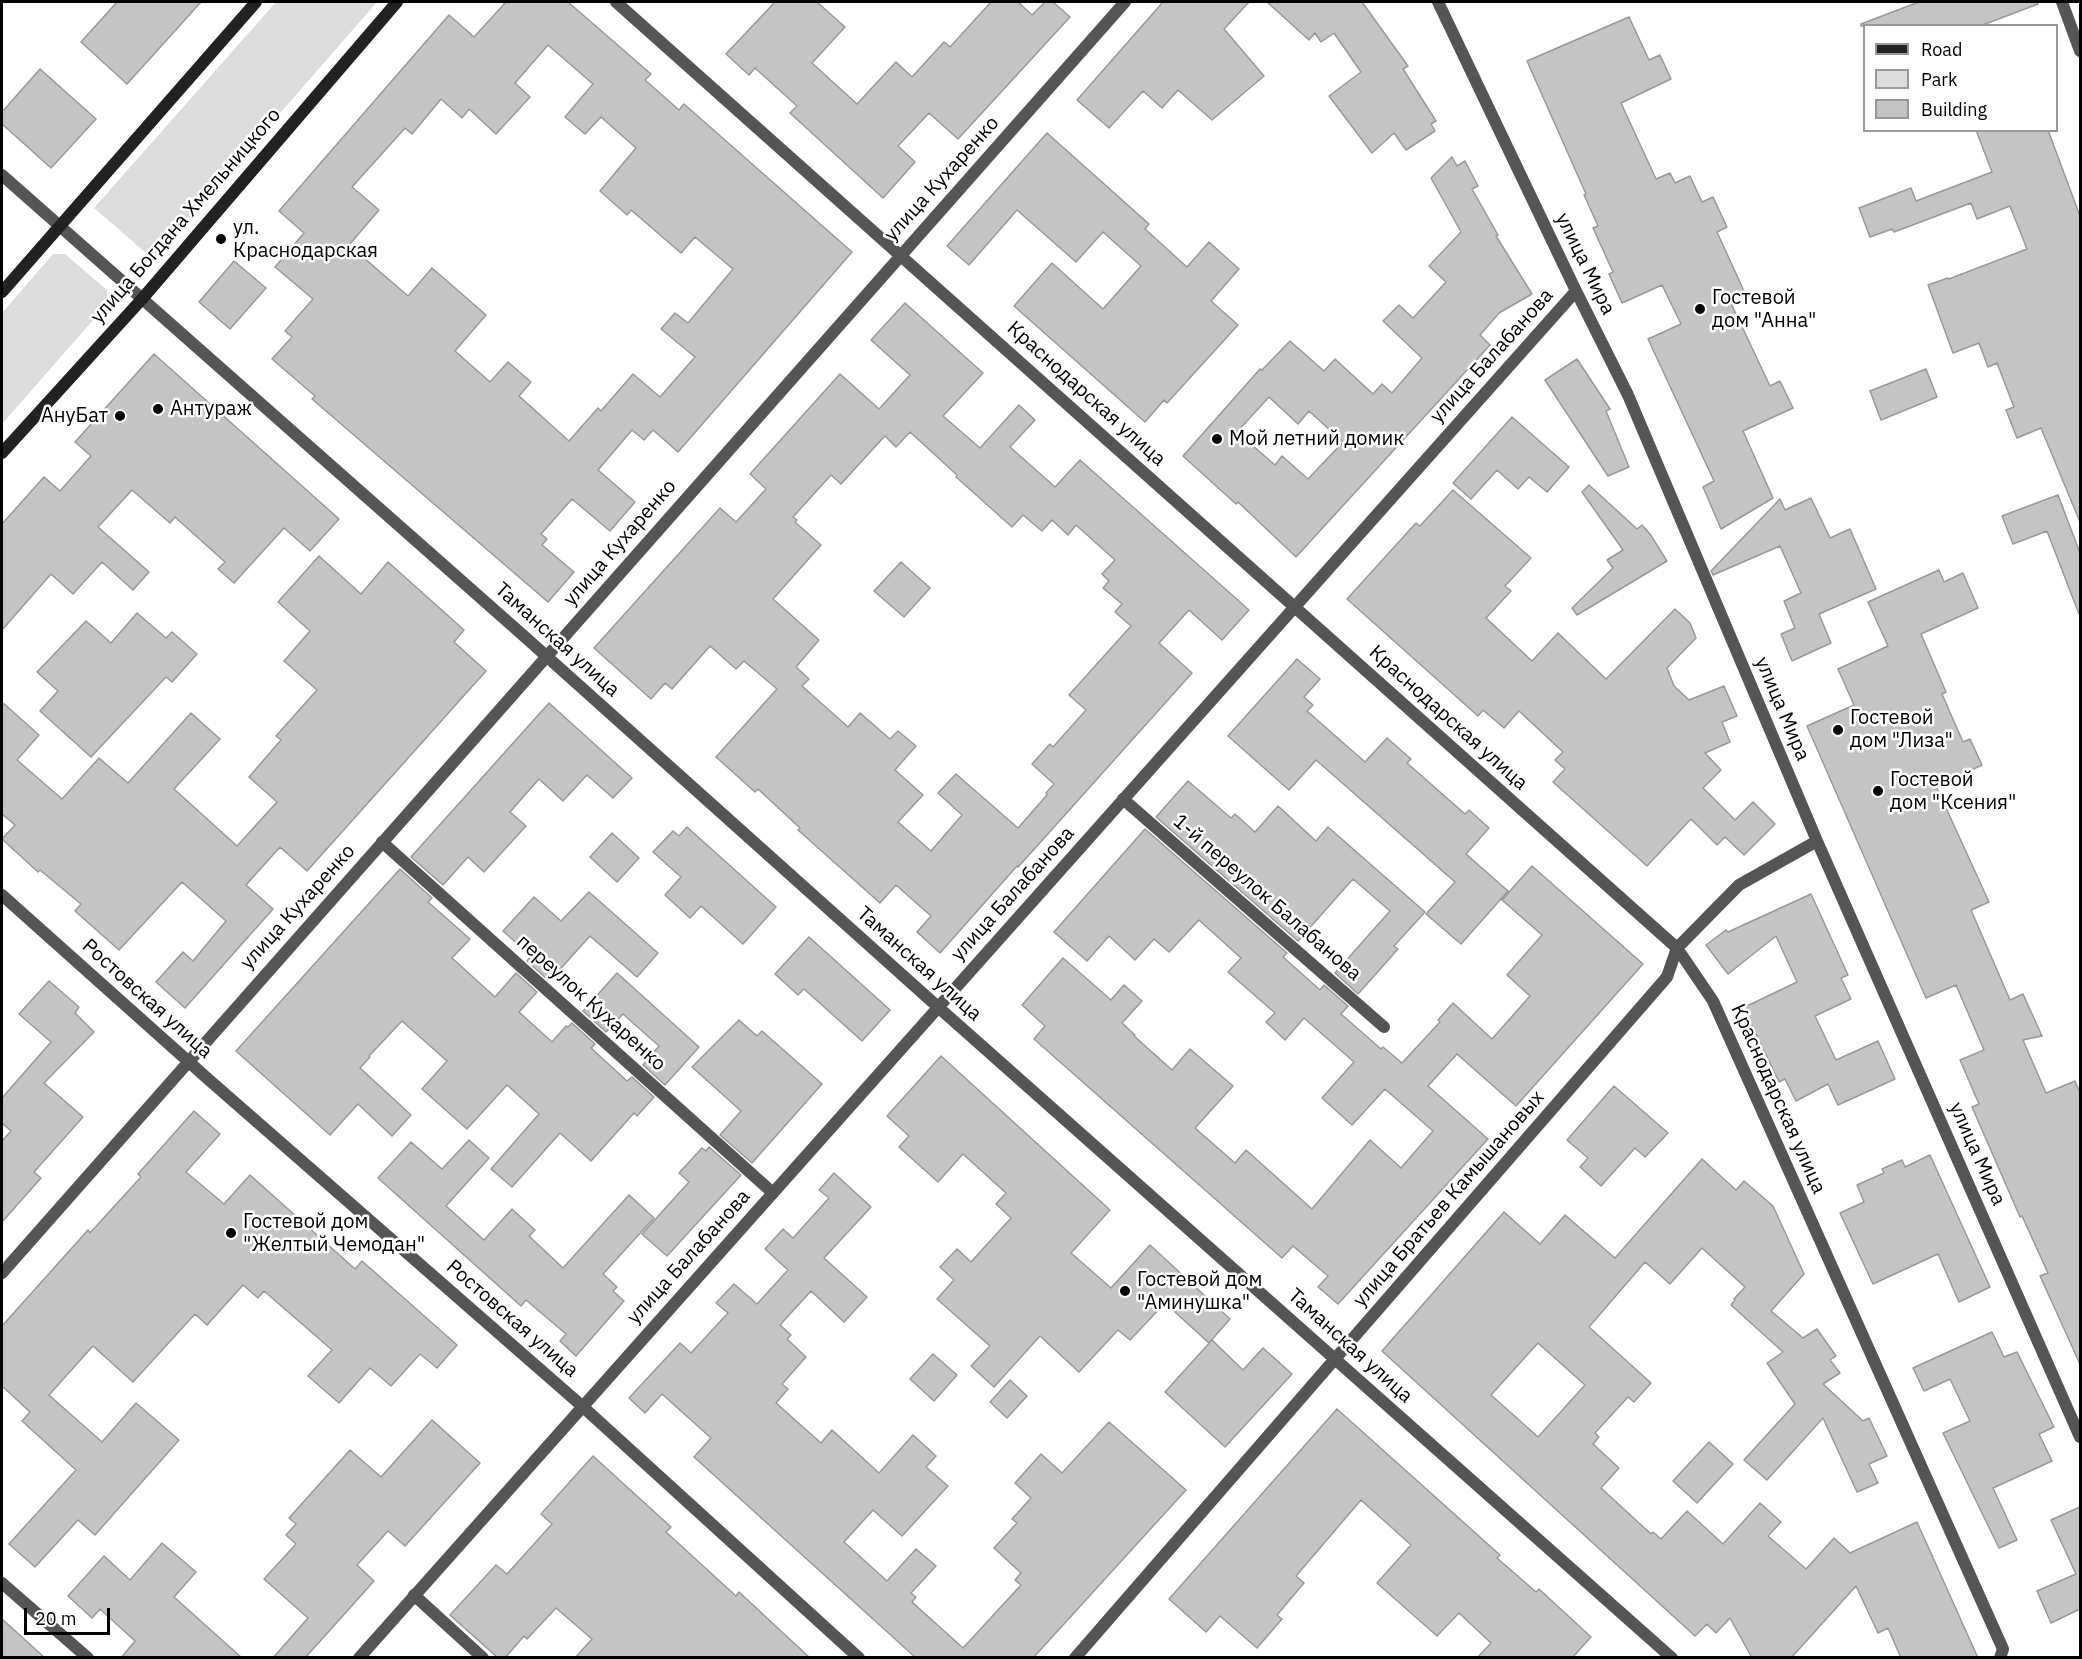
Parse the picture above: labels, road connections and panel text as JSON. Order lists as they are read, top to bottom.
{
  "streets": {
    "main road": ["улица Богдана Хмельницкого"],
    "street": [
      "улица Кухаренко",
      "улица Мира",
      "улица Балабанова",
      "Краснодарская улица",
      "Таманская улица",
      "1-й переулок Балабанова",
      "Ростовская улица",
      "переулок Кухаренко",
      "улица Братьев Камышановых"
    ]
  },
  "crossings": [
    ["улица Кухаренко", "Краснодарская улица"],
    ["улица Кухаренко", "Таманская улица"],
    ["улица Кухаренко", "Ростовская улица"],
    ["улица Кухаренко", "переулок Кухаренко"],
    ["улица Богдана Хмельницкого", "Таманская улица"],
    ["улица Мира", "улица Балабанова"],
    ["улица Мира", "улица Братьев Камышановых"],
    ["улица Балабанова", "Краснодарская улица"],
    ["улица Балабанова", "Таманская улица"],
    ["улица Балабанова", "1-й переулок Балабанова"],
    ["улица Балабанова", "Ростовская улица"],
    ["улица Балабанова", "переулок Кухаренко"],
    ["Краснодарская улица", "улица Братьев Камышановых"],
    ["Таманская улица", "улица Братьев Камышановых"]
  ],
  "places": [
    "ул. Краснодарская",
    "Гостевой дом \"Анна\"",
    "Антураж",
    "АнуБат",
    "Мой летний домик",
    "Гостевой дом \"Лиза\"",
    "Гостевой дом \"Ксения\"",
    "Гостевой дом \"Желтый Чемодан\"",
    "Гостевой дом \"Аминушка\""
  ],
  "legend": ["Road", "Park", "Building"],
  "scale_bar": "20 m"
}
